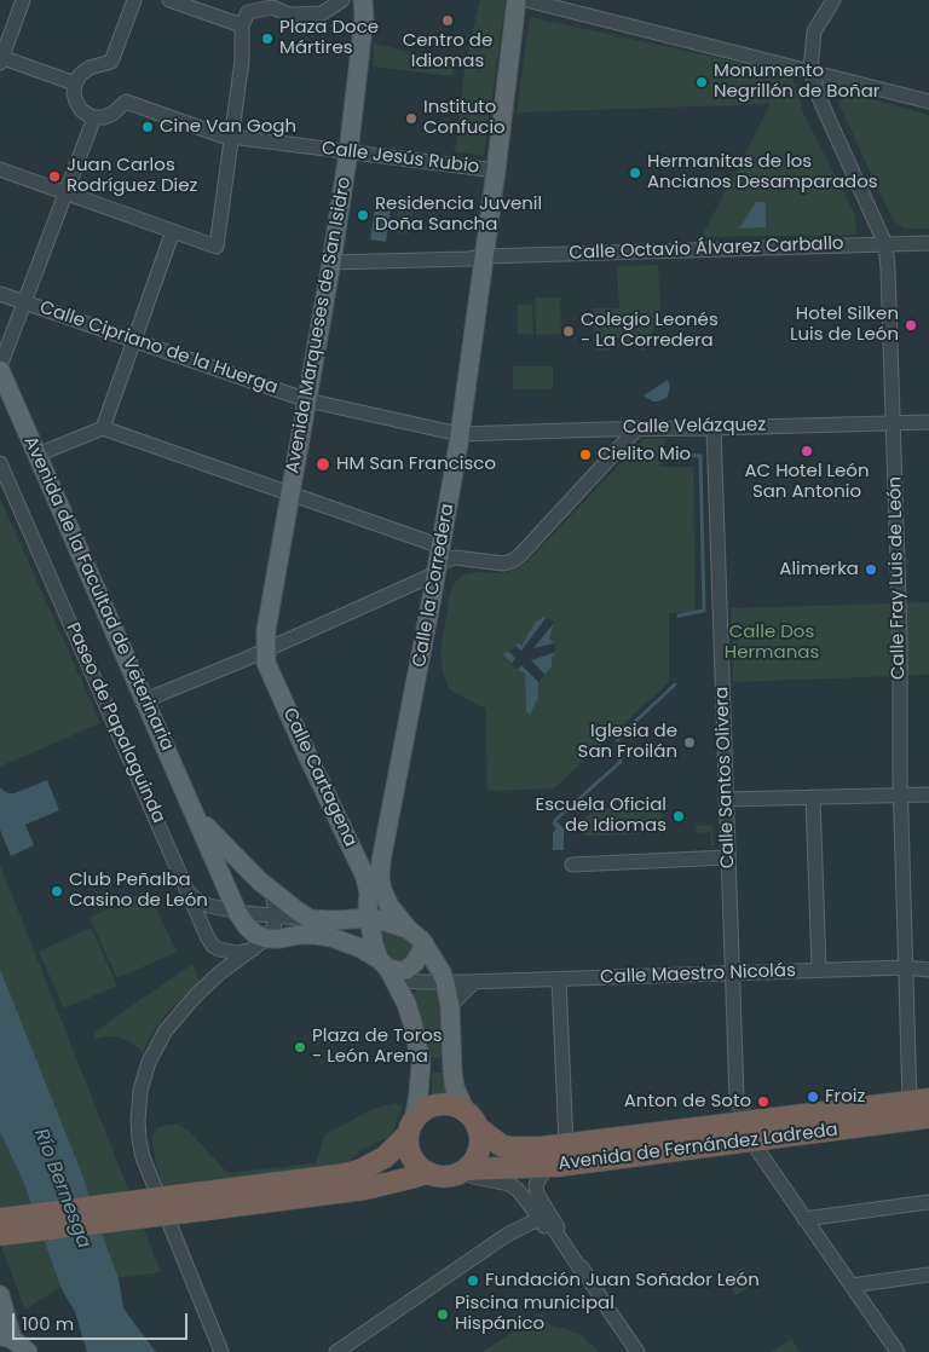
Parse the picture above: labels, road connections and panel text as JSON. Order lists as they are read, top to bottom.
{
  "streets": {
    "highway": ["Avenida de Fernández Ladreda"],
    "main road": [
      "Avenida Marqueses de San Isidro",
      "Calle la Corredera",
      "Avenida de la Facultad de Veterinaria",
      "Calle Cartagena"
    ],
    "street": [
      "Calle Jesús Rubio",
      "Calle Octavio Álvarez Carballo",
      "Calle Cipriano de la Huerga",
      "Calle Velázquez",
      "Calle Fray Luis de León",
      "Paseo de Papalaguinda",
      "Calle Santos Olivera",
      "Calle Maestro Nicolás"
    ]
  },
  "crossings": [
    ["Calle Jesús Rubio", "Avenida Marqueses de San Isidro"],
    ["Calle Jesús Rubio", "Calle la Corredera"],
    ["Calle Octavio Álvarez Carballo", "Avenida Marqueses de San Isidro"],
    ["Calle Octavio Álvarez Carballo", "Calle Fray Luis de León"],
    ["Calle Octavio Álvarez Carballo", "Calle la Corredera"],
    ["Avenida Marqueses de San Isidro", "Calle Cipriano de la Huerga"],
    ["Avenida Marqueses de San Isidro", "Calle Cartagena"],
    ["Calle Cipriano de la Huerga", "Calle Velázquez"],
    ["Calle Cipriano de la Huerga", "Calle la Corredera"],
    ["Calle Velázquez", "Calle Fray Luis de León"],
    ["Calle Velázquez", "Calle la Corredera"],
    ["Calle Velázquez", "Calle Santos Olivera"],
    ["Calle Fray Luis de León", "Calle Maestro Nicolás"],
    ["Calle Fray Luis de León", "Avenida de Fernández Ladreda"],
    ["Calle la Corredera", "Calle Maestro Nicolás"],
    ["Calle la Corredera", "Avenida de Fernández Ladreda"],
    ["Avenida de la Facultad de Veterinaria", "Paseo de Papalaguinda"],
    ["Calle Cartagena", "Calle Maestro Nicolás"],
    ["Calle Santos Olivera", "Calle Maestro Nicolás"],
    ["Calle Santos Olivera", "Avenida de Fernández Ladreda"]
  ],
  "water": ["Río Bernesga"],
  "parks": ["Calle Dos Hermanas"],
  "places": [
    "Centro de Idiomas",
    "Plaza Doce Mártires",
    "Monumento Negrillón de Boñar",
    "Instituto Confucio",
    "Cine Van Gogh",
    "Hermanitas de los Ancianos Desamparados",
    "Juan Carlos Rodríguez Diez",
    "Residencia Juvenil Doña Sancha",
    "Hotel Silken Luis de León",
    "Colegio Leonés - La Corredera",
    "AC Hotel León San Antonio",
    "Cielito Mio",
    "HM San Francisco",
    "Alimerka",
    "Iglesia de San Froilán",
    "Escuela Oficial de Idiomas",
    "Club Peñalba Casino de León",
    "Plaza de Toros - León Arena",
    "Froiz",
    "Anton de Soto",
    "Fundación Juan Soñador León",
    "Piscina municipal Hispánico"
  ],
  "scale_bar": "100 m"
}
